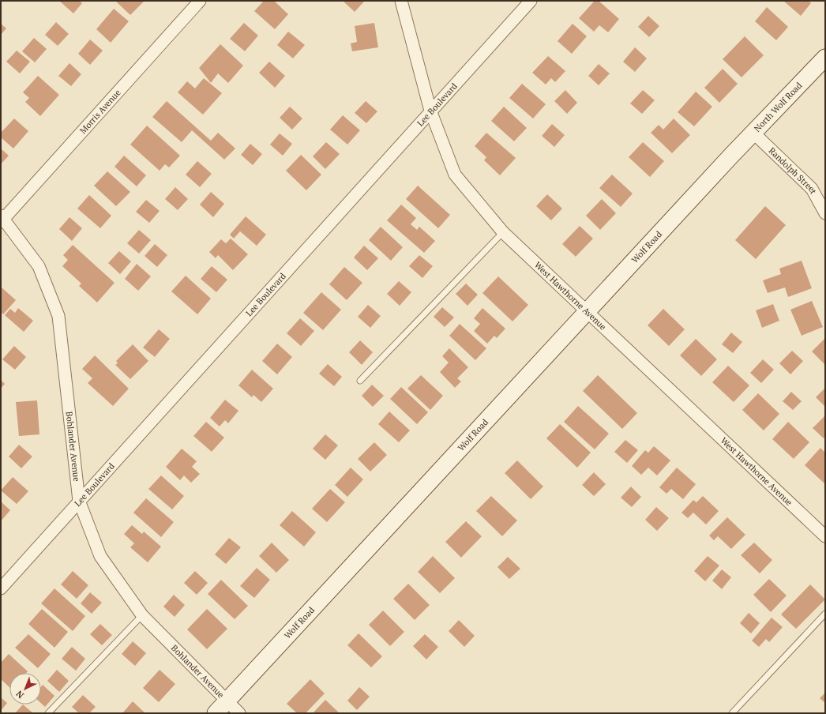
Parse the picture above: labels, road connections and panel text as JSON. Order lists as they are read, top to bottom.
{
  "streets": {
    "main road": ["North Wolf Road", "Wolf Road"],
    "street": [
      "Lee Boulevard",
      "Morris Avenue",
      "Randolph Street",
      "West Hawthorne Avenue",
      "Bohlander Avenue"
    ]
  },
  "crossings": [
    ["Lee Boulevard", "West Hawthorne Avenue"],
    ["Lee Boulevard", "Bohlander Avenue"],
    ["North Wolf Road", "Randolph Street"],
    ["North Wolf Road", "Wolf Road"],
    ["Morris Avenue", "Bohlander Avenue"],
    ["Wolf Road", "West Hawthorne Avenue"],
    ["Wolf Road", "Bohlander Avenue"]
  ],
  "north": "bottom left"
}
